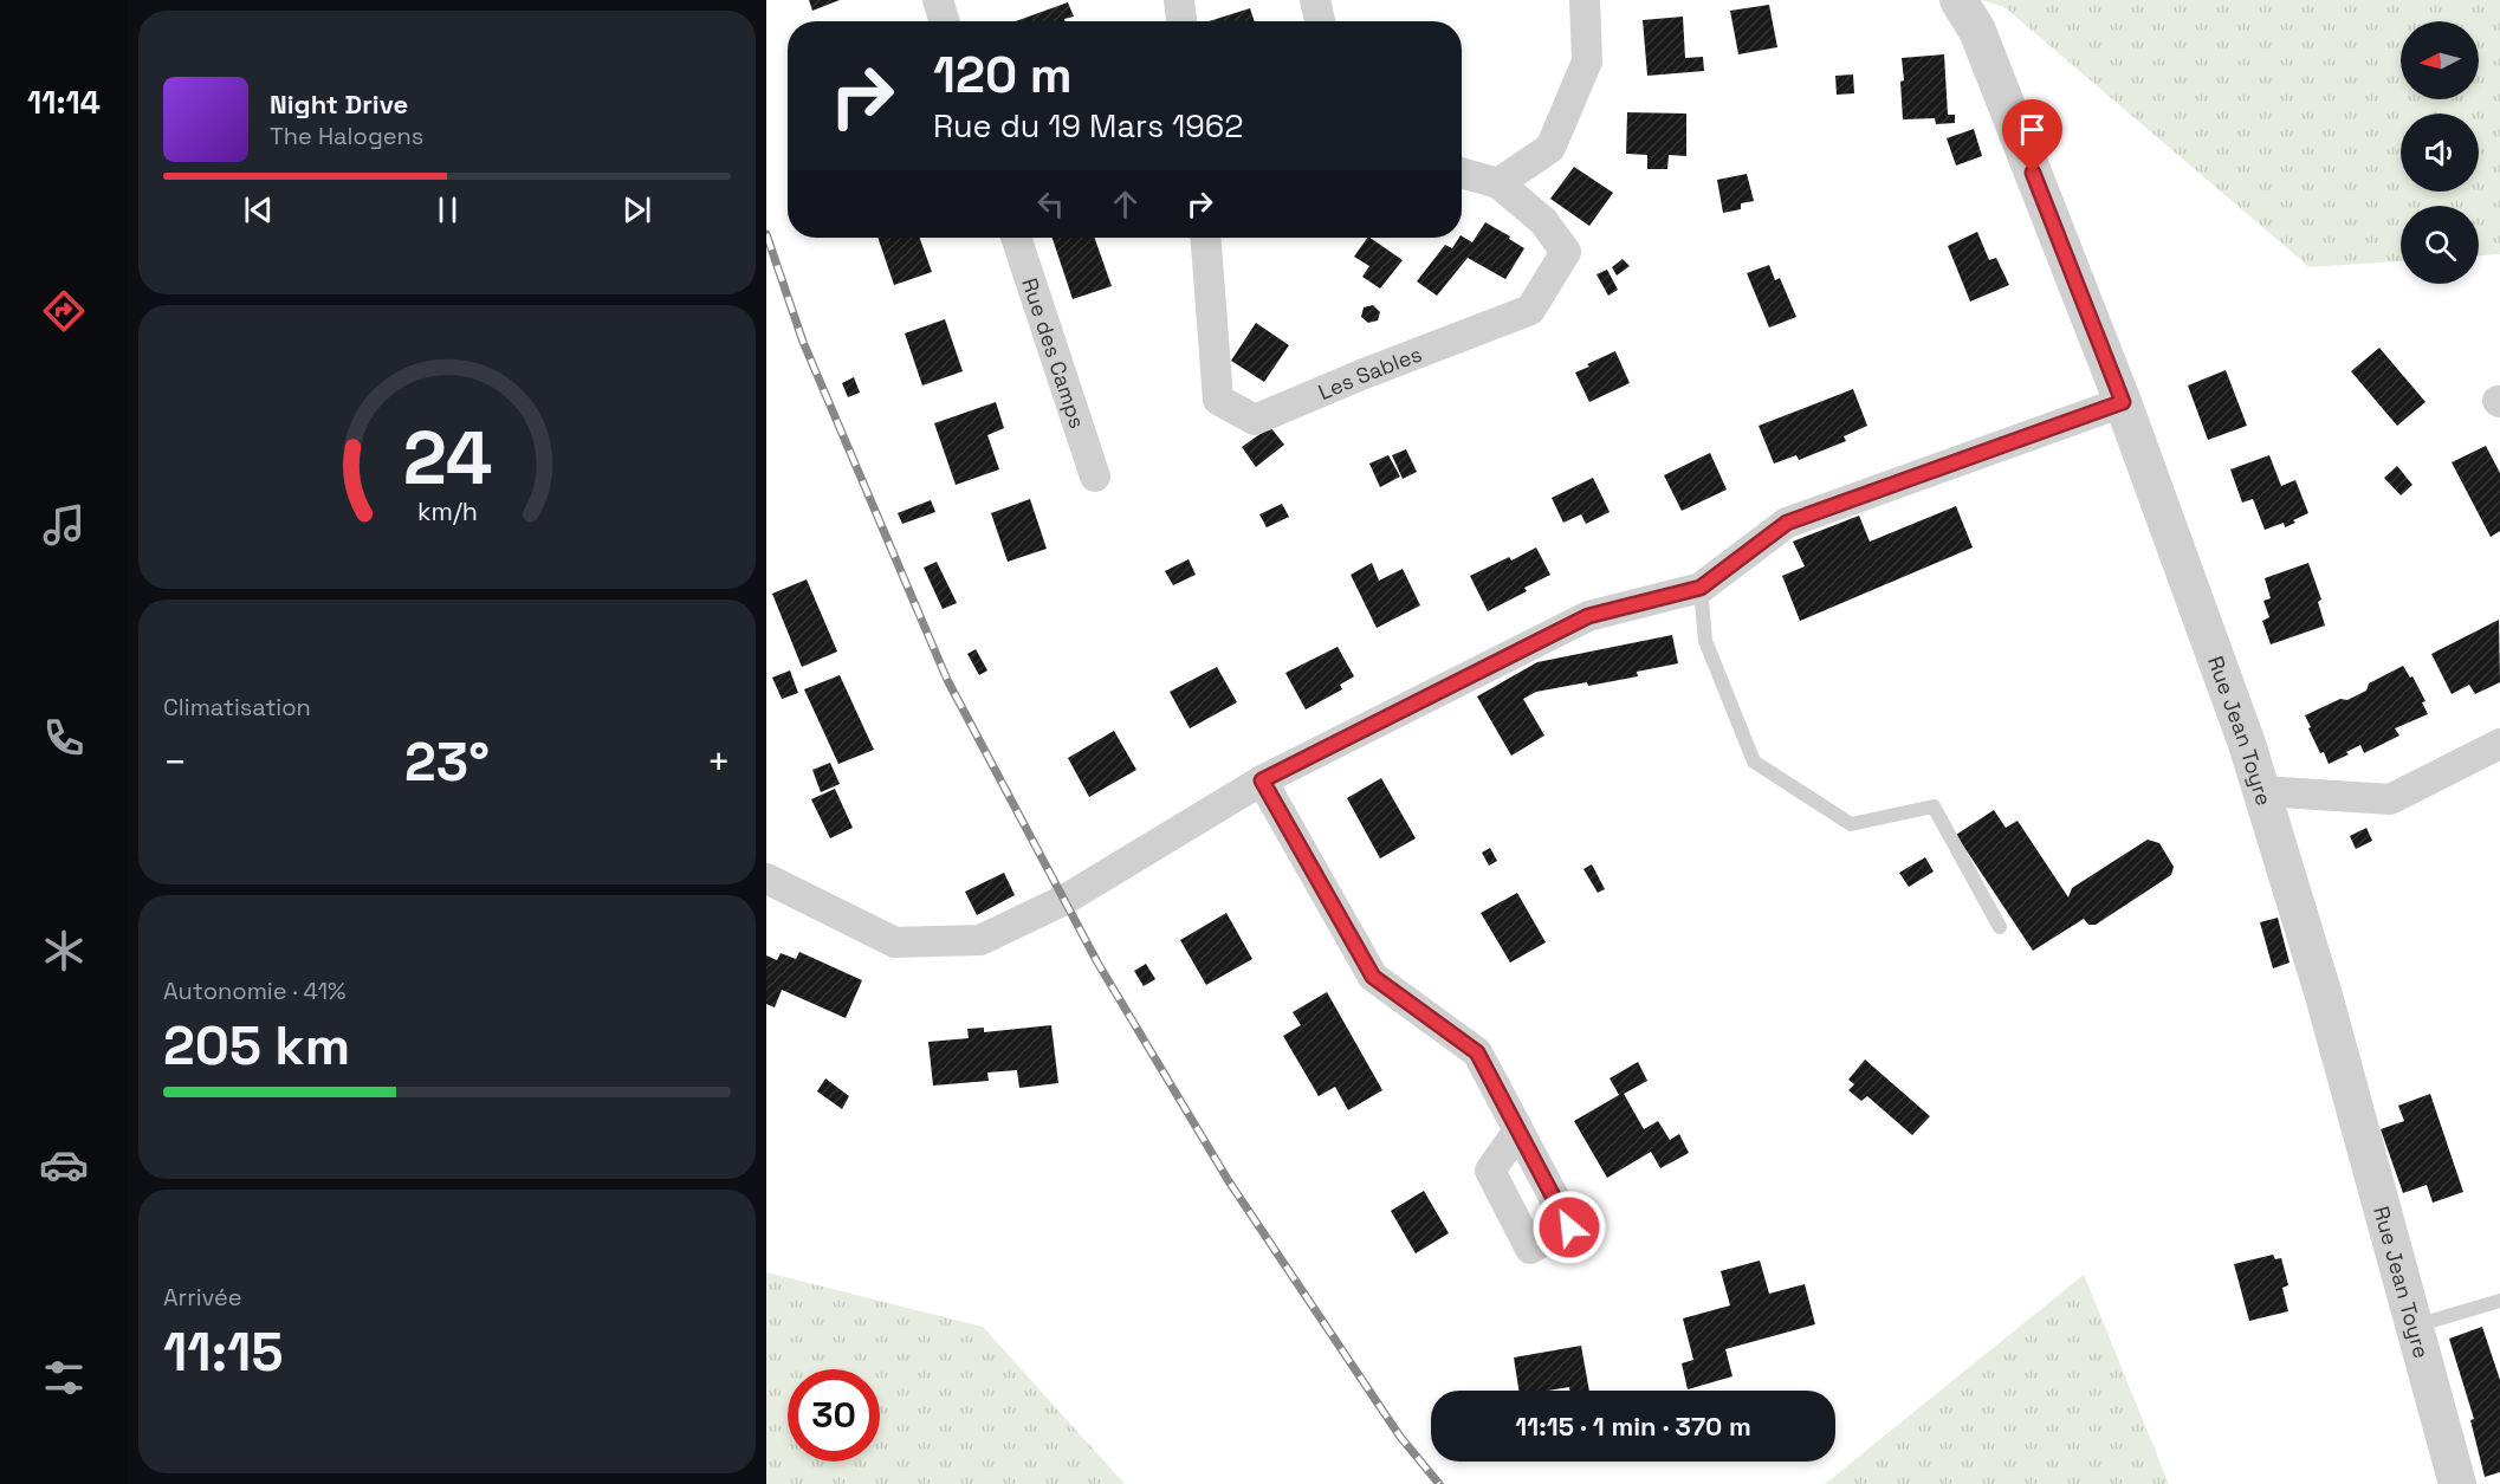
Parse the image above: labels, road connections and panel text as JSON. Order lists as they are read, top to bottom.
{
  "streets": {
    "street": ["Rue des Camps", "Les Sables", "Rue Jean Toyre"]
  },
  "north": "left",
  "page": {
    "tabs": "11:14",
    "turn": ["120 m", "Rue du 19 Mars 1962"],
    "song": ["Night Drive", "The Halogens"],
    "tile": [
      "Climatisation",
      ["Autonomie · 41%", "205 km"],
      ["Arrivée", "11:15"]
    ],
    "heat": ["−", "23°", "+"],
    "limit": "30",
    "trip": "11:15 · 1 min · 370 m",
    "gauge": ["24", "km/h"]
  }
}
